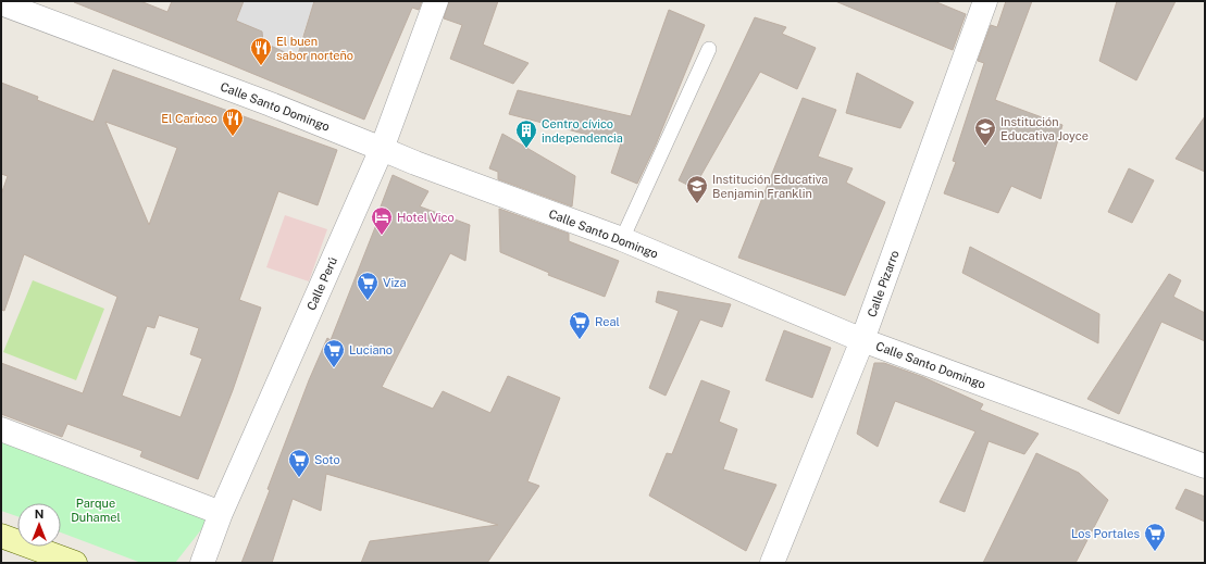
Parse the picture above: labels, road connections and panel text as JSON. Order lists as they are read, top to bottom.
{
  "streets": {
    "street": ["Calle Santo Domingo", "Calle Perú", "Calle Pizarro"]
  },
  "crossings": [
    ["Calle Santo Domingo", "Calle Perú"],
    ["Calle Santo Domingo", "Calle Pizarro"]
  ],
  "parks": ["Parque Duhamel"],
  "places": {
    "restaurant": ["El buen sabor norteño", "El Carioco"],
    "school or university": ["Institución Educativa Joyce", "Institución Educativa Benjamin Franklin"],
    "building": ["Centro cívico independencia"],
    "hotel": ["Hotel Vico"],
    "supermarket": [
      "Viza",
      "Real",
      "Luciano",
      "Soto",
      "Los Portales"
    ]
  },
  "north": "top"
}
